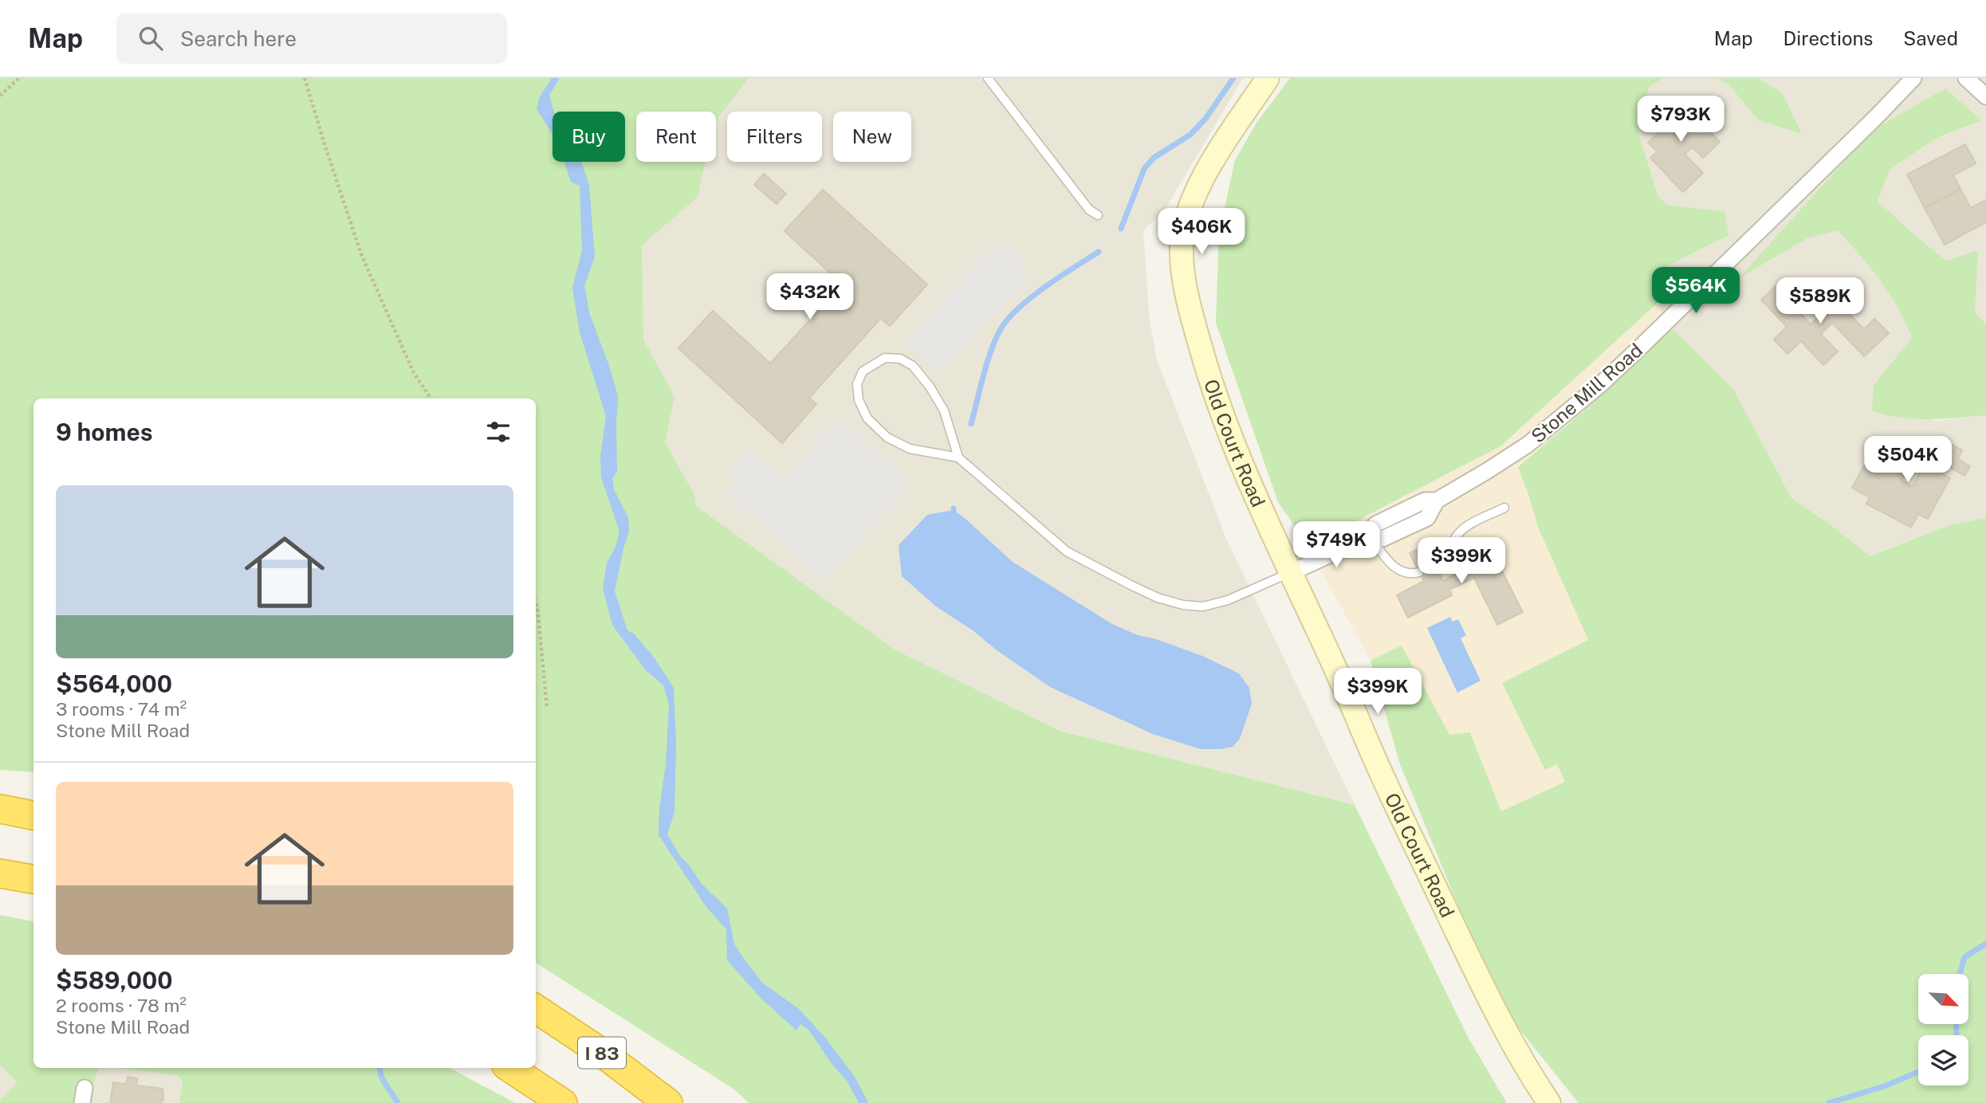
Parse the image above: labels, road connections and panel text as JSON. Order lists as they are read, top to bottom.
{
  "streets": {
    "highway": ["I 83"],
    "main road": ["Old Court Road"],
    "street": ["Stone Mill Road"]
  },
  "crossings": [
    ["Stone Mill Road", "Old Court Road"]
  ],
  "north": "bottom right",
  "page": {
    "header": "Map",
    "search": "Search here",
    "nav": ["Map", "Directions", "Saved"],
    "price": [
      "$793K",
      "$406K",
      "$564K",
      "$432K",
      "$589K",
      "$504K",
      "$749K",
      "$399K",
      "$399K"
    ],
    "chip": [
      "Buy",
      "Rent",
      "Filters",
      "New"
    ],
    "heading": "9 homes",
    "list": [
      {
        "name": "$564,000",
        "note": "3 rooms · 74 m² · Stone Mill Road"
      },
      {
        "name": "$589,000",
        "note": "2 rooms · 78 m² · Stone Mill Road"
      }
    ]
  }
}
